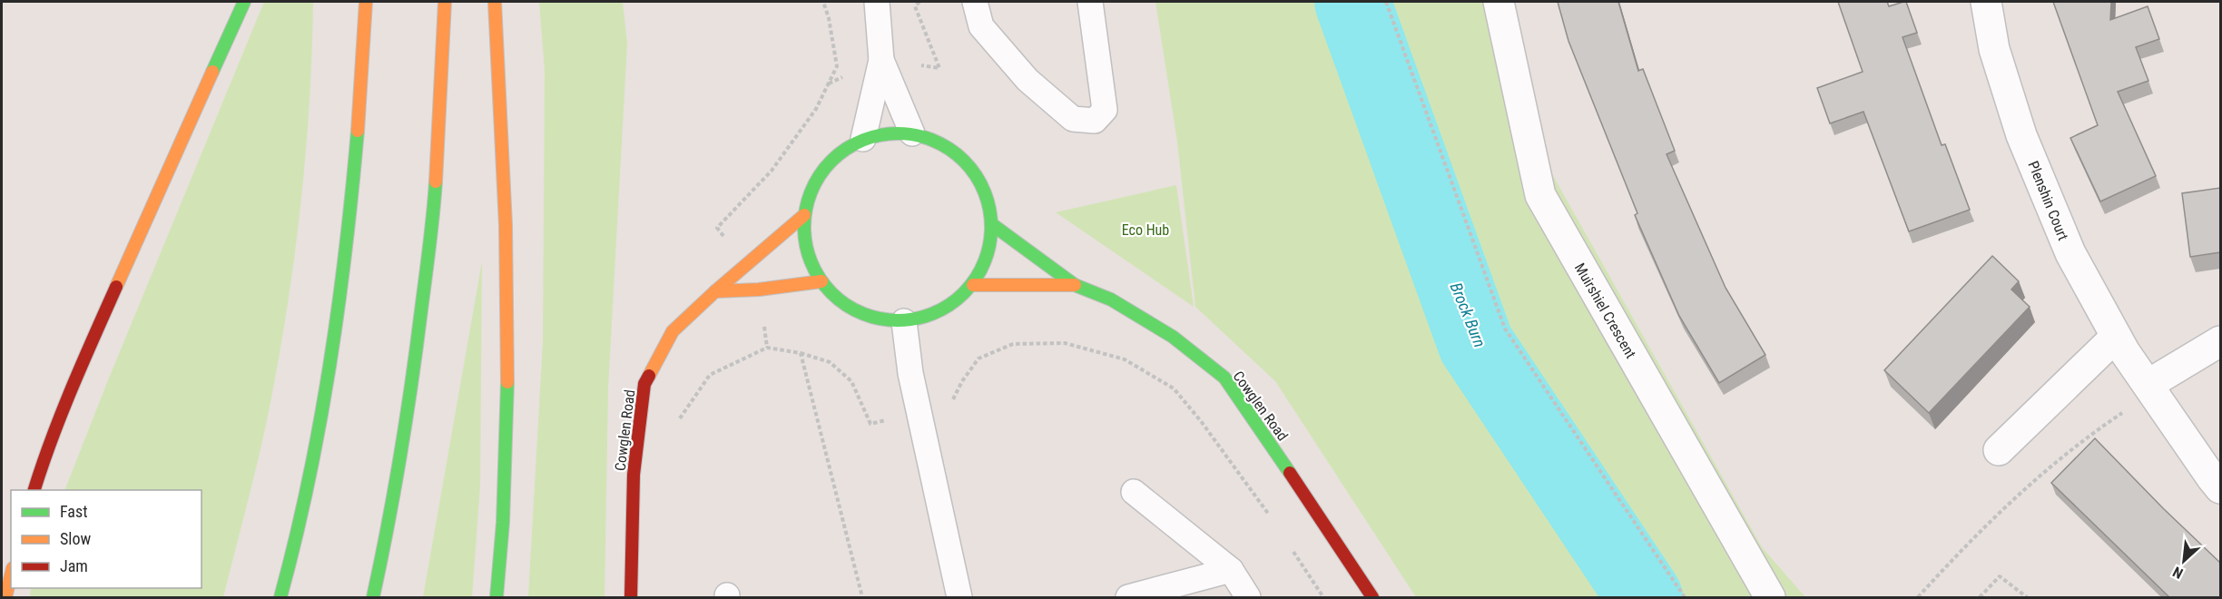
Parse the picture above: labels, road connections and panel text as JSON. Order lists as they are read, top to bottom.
{
  "streets": {
    "main road": ["Cowglen Road"],
    "street": ["Plenshin Court", "Muirshiel Crescent"]
  },
  "water": ["Brock Burn"],
  "parks": ["Eco Hub"],
  "legend": ["Fast", "Slow", "Jam"],
  "north": "bottom left"
}
